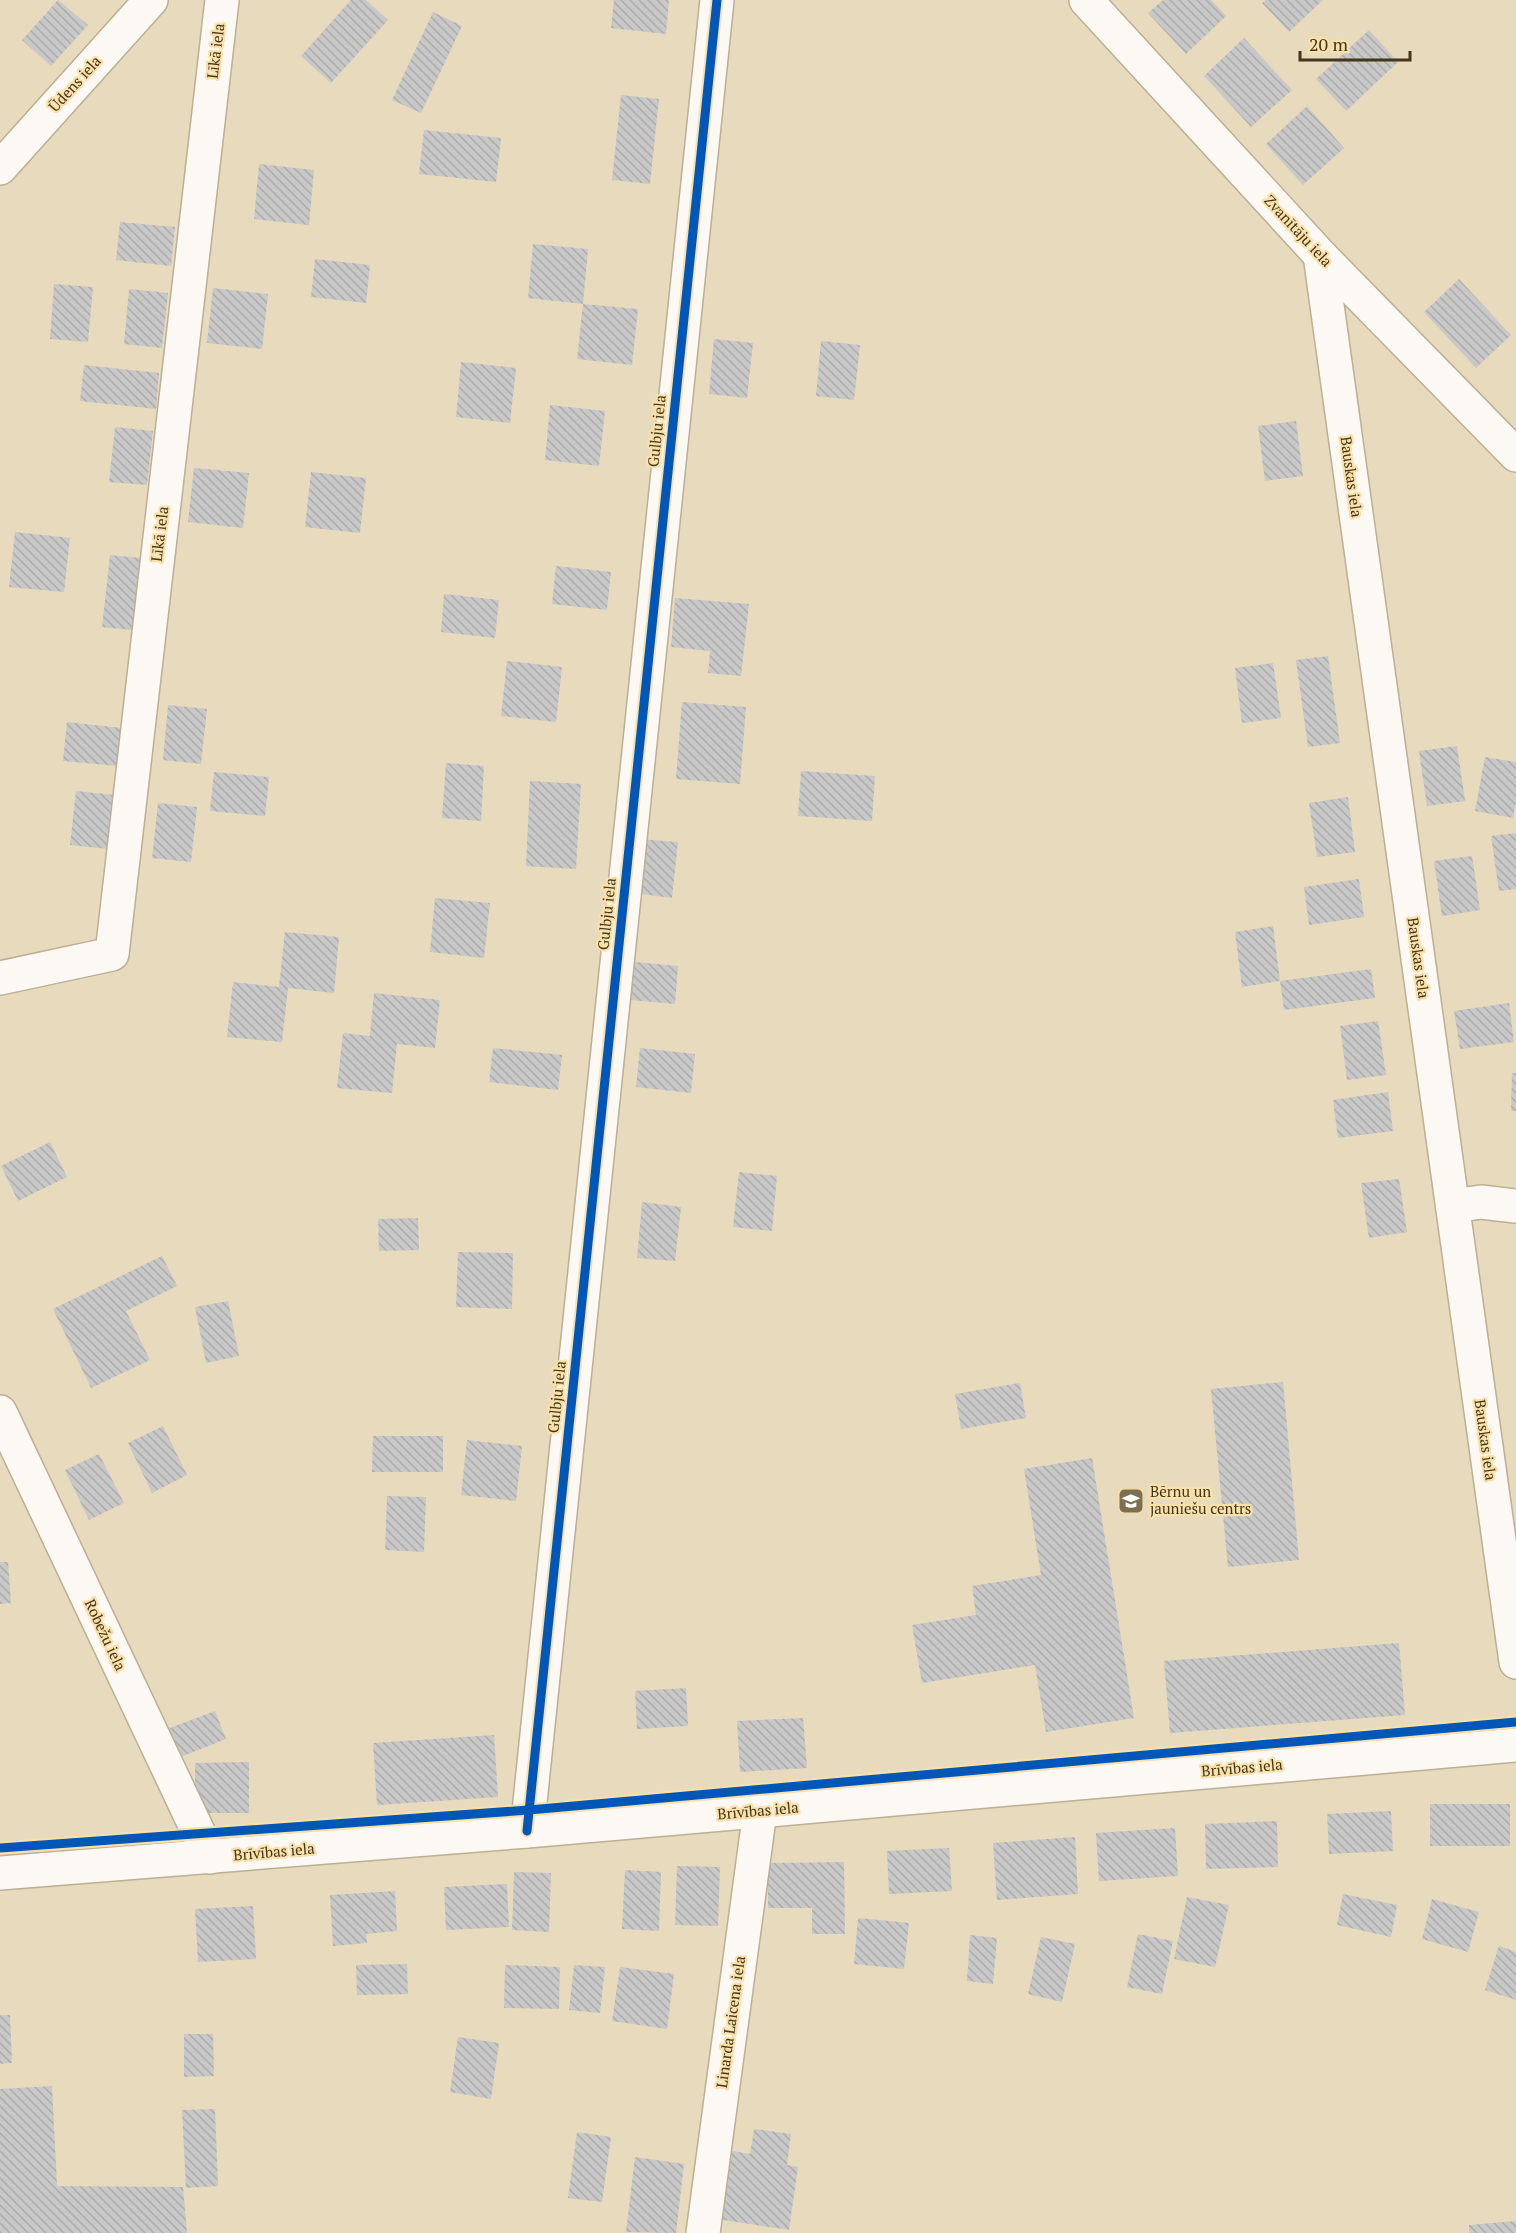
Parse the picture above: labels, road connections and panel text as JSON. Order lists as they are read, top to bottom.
{
  "streets": {
    "street": [
      "Līkā iela",
      "Ūdens iela",
      "Zvanītāju iela",
      "Gulbju iela",
      "Bauskas iela",
      "Robežu iela",
      "Brīvības iela",
      "Linarda Laicena iela"
    ]
  },
  "crossings": [
    ["Zvanītāju iela", "Bauskas iela"],
    ["Gulbju iela", "Brīvības iela"],
    ["Robežu iela", "Brīvības iela"],
    ["Brīvības iela", "Linarda Laicena iela"]
  ],
  "places": {
    "school or university": ["Bērnu un jauniešu centrs"]
  },
  "scale_bar": "20 m"
}
